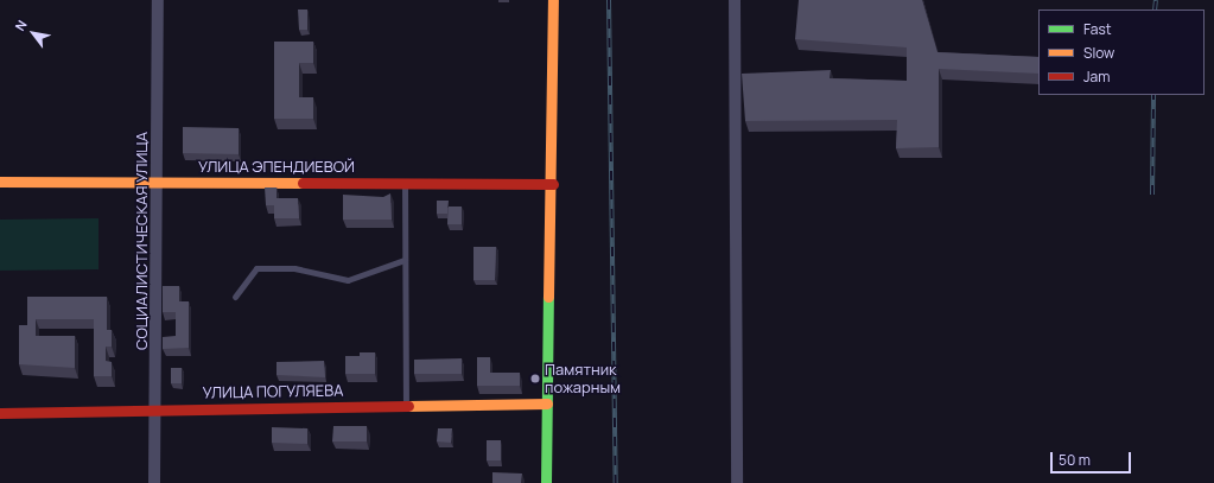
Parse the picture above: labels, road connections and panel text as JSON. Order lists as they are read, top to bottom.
{
  "streets": {
    "street": ["УЛИЦА ЭПЕНДИЕВОЙ", "СОЦИАЛИСТИЧЕСКАЯ УЛИЦА", "УЛИЦА ПОГУЛЯЕВА"]
  },
  "crossings": [
    ["УЛИЦА ЭПЕНДИЕВОЙ", "СОЦИАЛИСТИЧЕСКАЯ УЛИЦА"],
    ["СОЦИАЛИСТИЧЕСКАЯ УЛИЦА", "УЛИЦА ПОГУЛЯЕВА"]
  ],
  "places": ["Памятник пожарным"],
  "legend": ["Fast", "Slow", "Jam"],
  "scale_bar": "50 m",
  "north": "top left"
}
